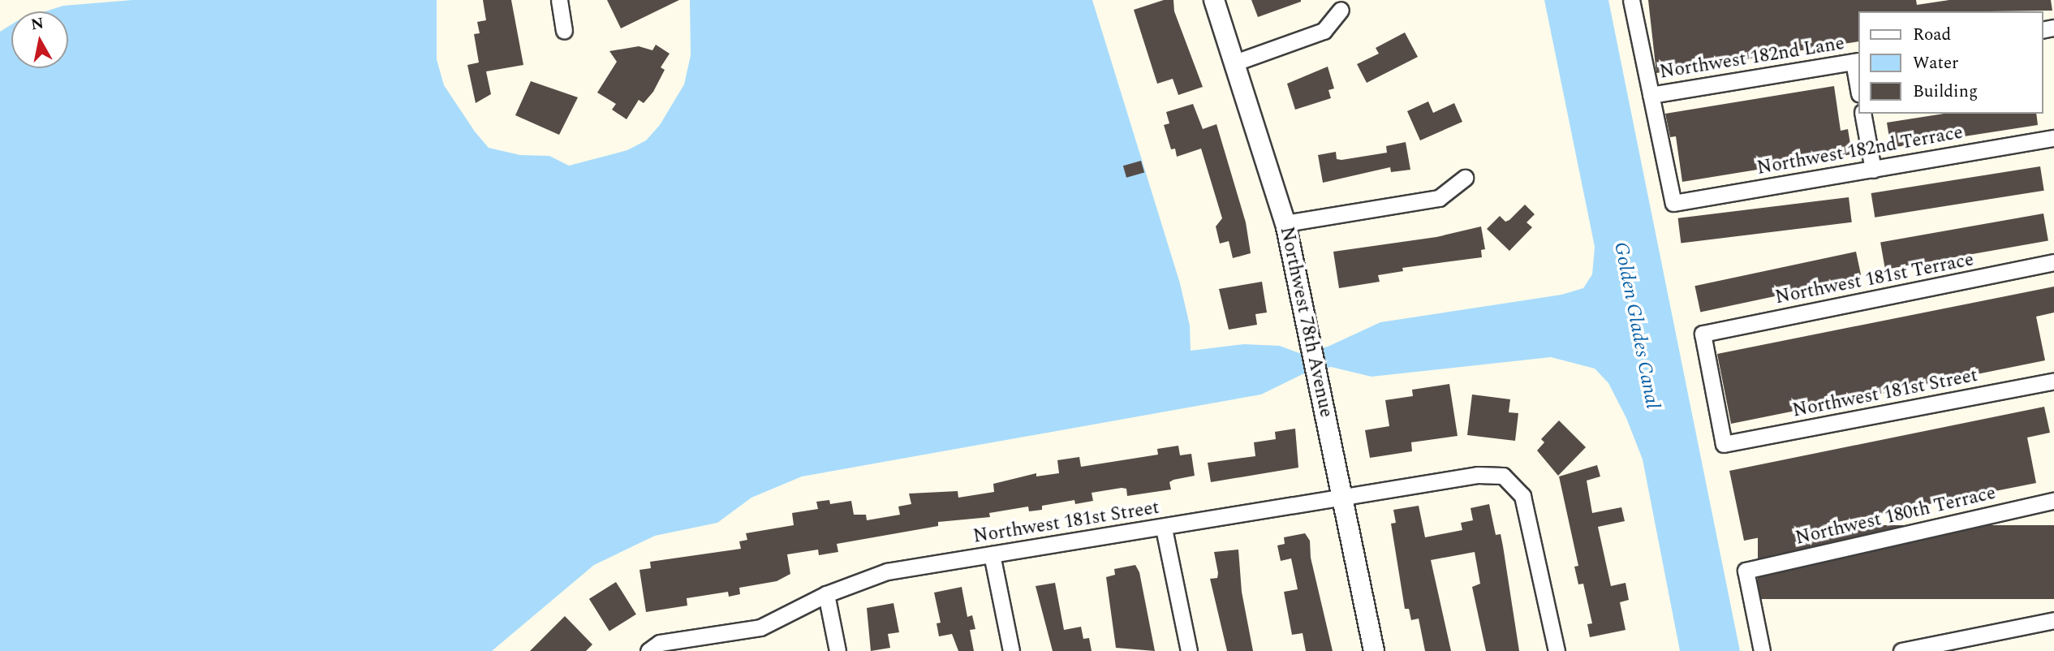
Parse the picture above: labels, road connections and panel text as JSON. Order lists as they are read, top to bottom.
{
  "streets": {
    "street": [
      "Northwest 182nd Lane",
      "Northwest 182nd Terrace",
      "Northwest 181st Terrace",
      "Northwest 78th Avenue",
      "Northwest 181st Street",
      "Northwest 180th Terrace"
    ]
  },
  "crossings": [
    ["Northwest 182nd Lane", "Northwest 182nd Terrace"],
    ["Northwest 181st Terrace", "Northwest 181st Street"],
    ["Northwest 78th Avenue", "Northwest 181st Street"]
  ],
  "water": ["Golden Glades Canal"],
  "legend": ["Road", "Water", "Building"],
  "north": "top"
}
